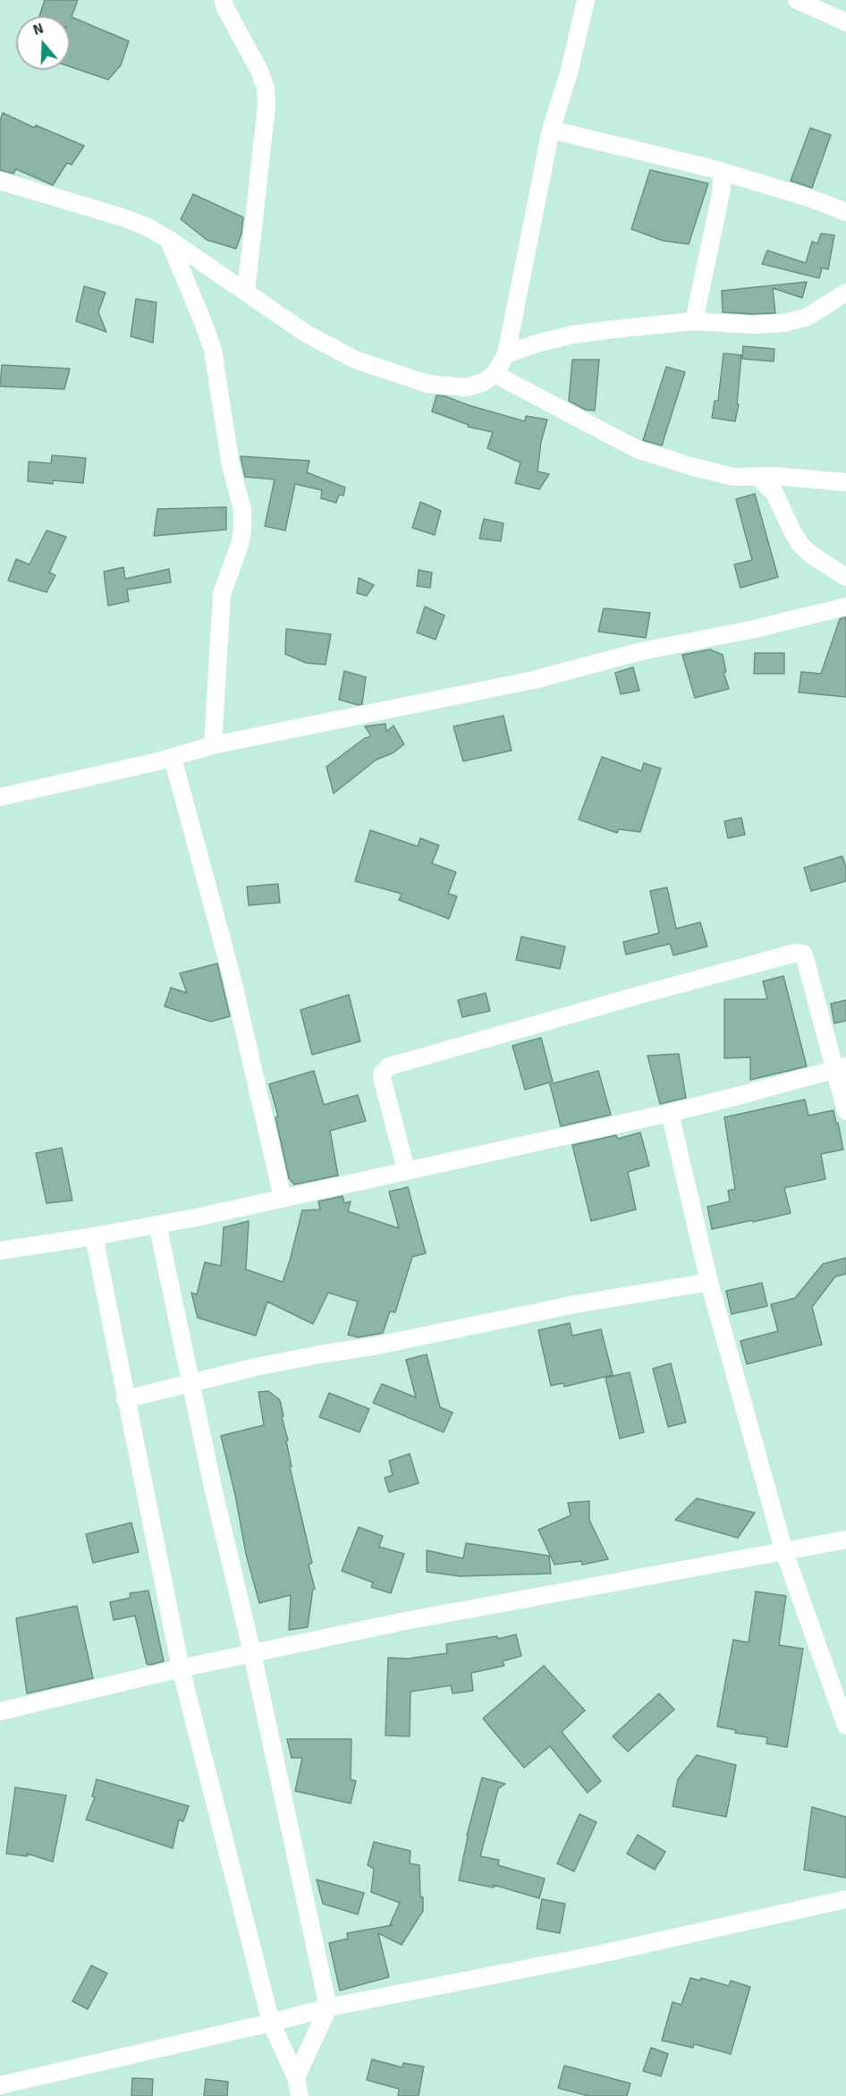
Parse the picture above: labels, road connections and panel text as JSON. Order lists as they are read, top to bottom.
{
  "north": "top"
}
